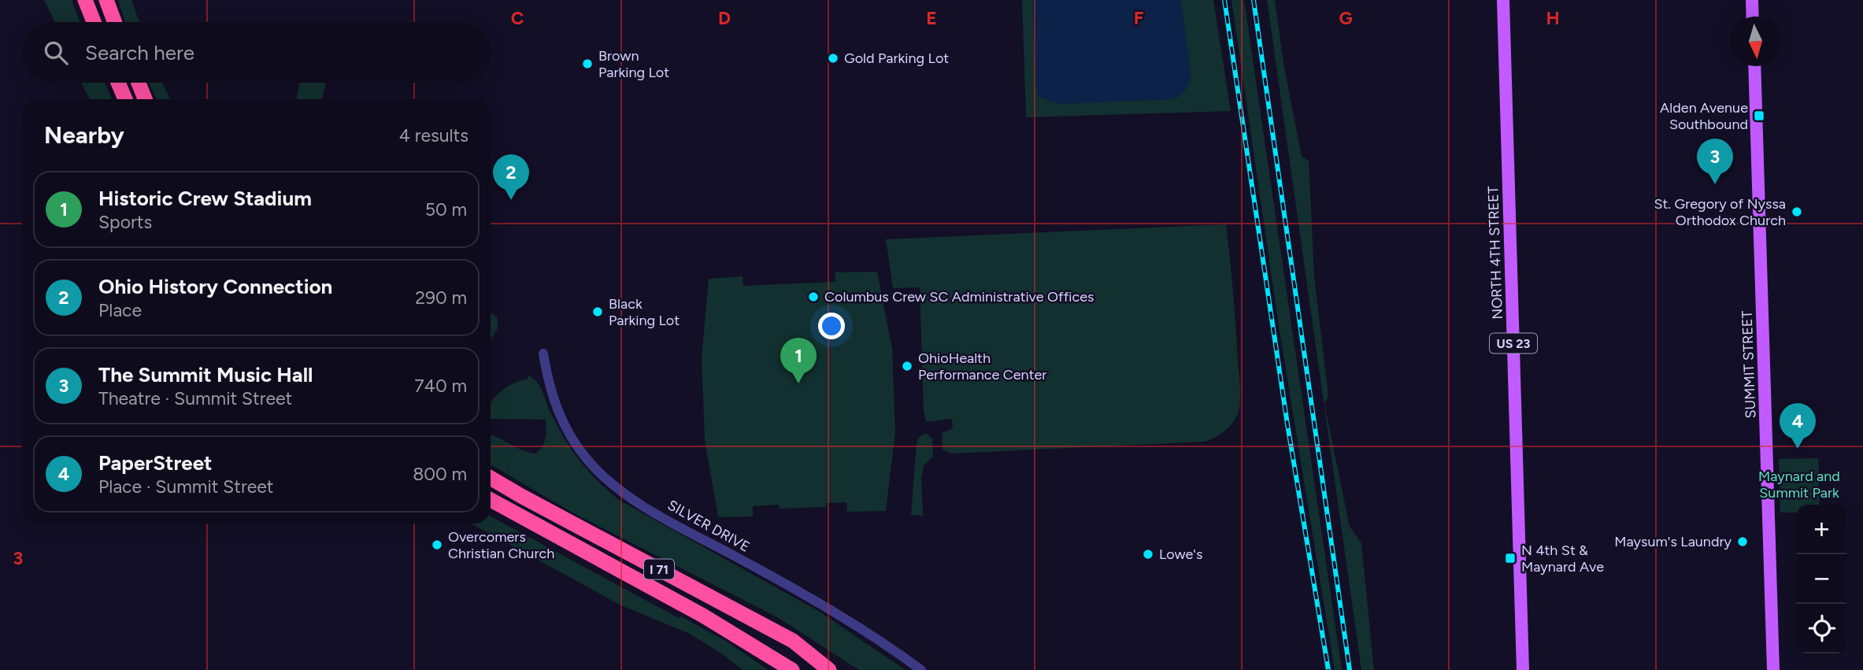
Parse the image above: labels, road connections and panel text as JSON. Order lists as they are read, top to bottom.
{
  "streets": {
    "highway": ["I 71"],
    "main road": ["NORTH 4TH STREET", "US 23", "SUMMIT STREET"],
    "street": ["SILVER DRIVE"]
  },
  "parks": ["Maynard and Summit Park"],
  "places": {
    "other": [
      "Gold Parking Lot",
      "Brown Parking Lot",
      "St. Gregory of Nyssa Orthodox Church",
      "Columbus Crew SC Administrative Offices",
      "Black Parking Lot",
      "OhioHealth Performance Center",
      "Maysum's Laundry",
      "Overcomers Christian Church",
      "Lowe's"
    ],
    "transit": ["Alden Avenue Southbound", "N 4th St & Maynard Ave"]
  },
  "north": "bottom",
  "page": {
    "search": "Search here",
    "heading": ["Nearby", "4 results"],
    "pins": [
      "3",
      "2",
      "1",
      "4"
    ],
    "list": [
      {
        "mark": "1",
        "name": "Historic Crew Stadium",
        "note": "Sports",
        "value": "50 m"
      },
      {
        "mark": "2",
        "name": "Ohio History Connection",
        "note": "Place",
        "value": "290 m"
      },
      {
        "mark": "3",
        "name": "The Summit Music Hall",
        "note": "Theatre · Summit Street",
        "value": "740 m"
      },
      {
        "mark": "4",
        "name": "PaperStreet",
        "note": "Place · Summit Street",
        "value": "800 m"
      }
    ],
    "map_buttons": ["+", "−"]
  },
  "grid": {
    "columns": [
      "C",
      "D",
      "E",
      "F",
      "G",
      "H"
    ],
    "rows": ["3"]
  }
}
